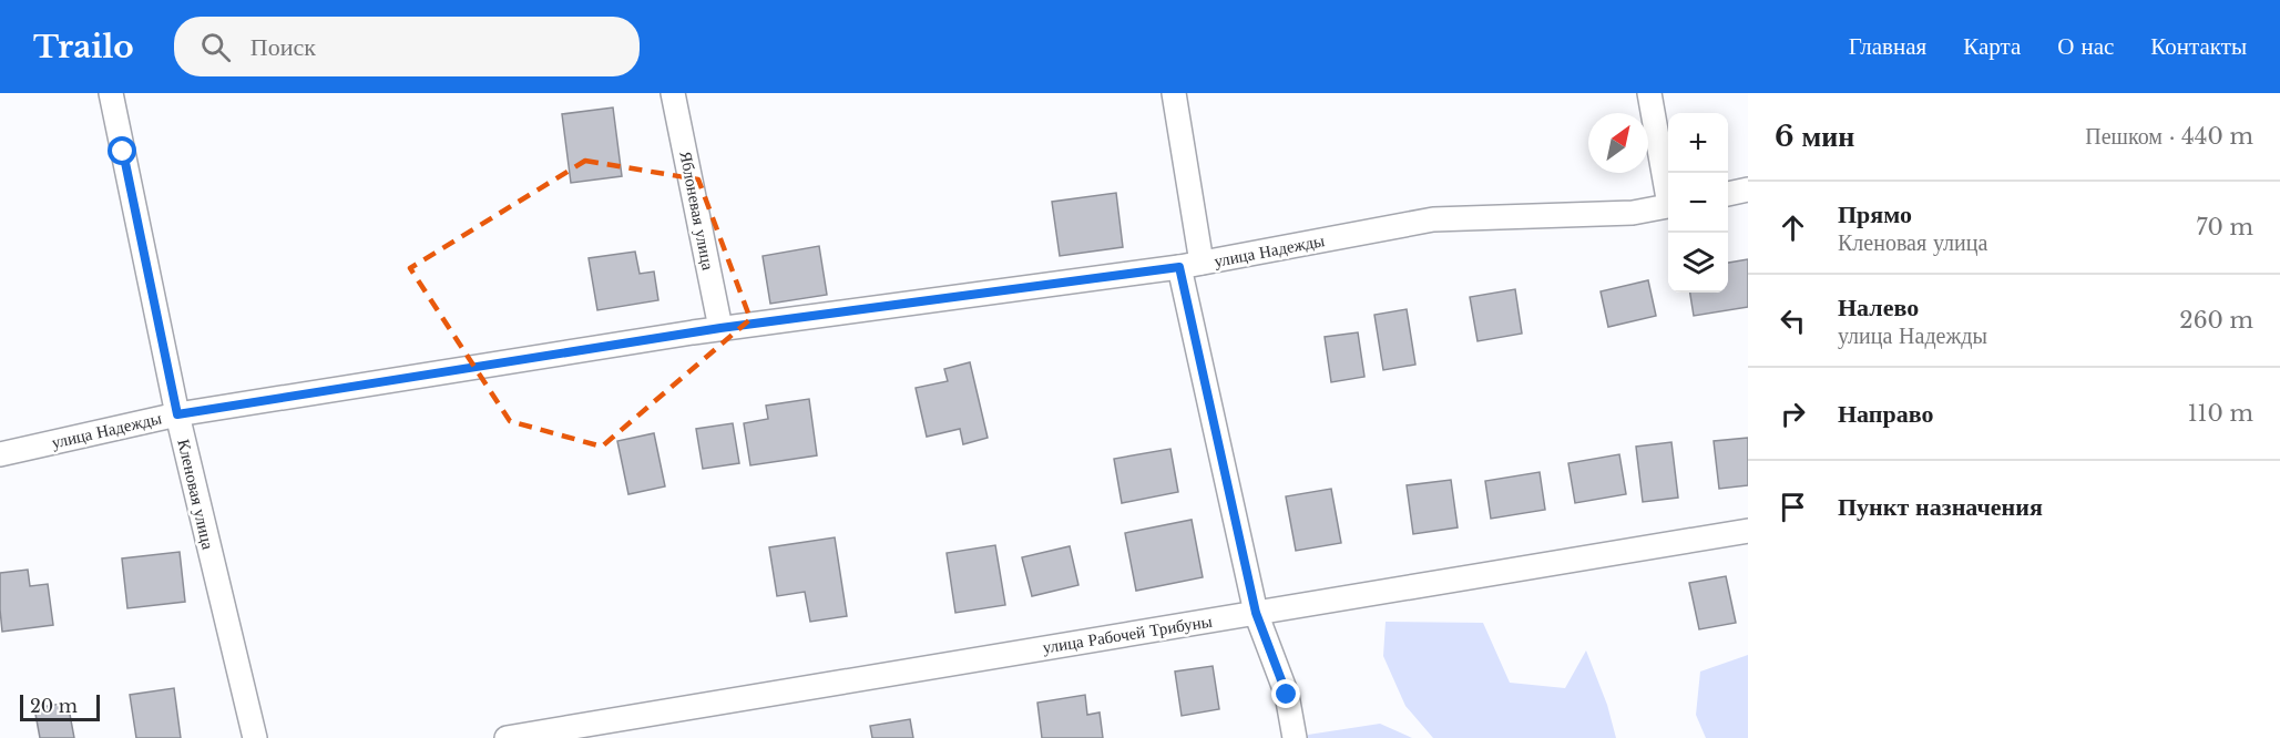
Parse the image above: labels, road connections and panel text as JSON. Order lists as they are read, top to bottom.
{
  "streets": {
    "street": [
      "Яблоневая улица",
      "улица Надежды",
      "Кленовая улица",
      "улица Рабочей Трибуны"
    ]
  },
  "crossings": [
    ["Яблоневая улица", "улица Надежды"],
    ["улица Надежды", "Кленовая улица"]
  ],
  "scale_bar": "20 m",
  "north": "top right",
  "page": {
    "header": "Trailo",
    "search": "Поиск",
    "nav": [
      "Главная",
      "Карта",
      "О нас",
      "Контакты"
    ],
    "heading": ["6 мин", "Пешком · 440 m"],
    "map_buttons": ["+", "−"],
    "list": [
      ["Прямо", "Кленовая улица", "70 m"],
      ["Налево", "улица Надежды", "260 m"],
      ["Направо", "110 m"],
      "Пункт назначения"
    ],
    "scale": "20 m"
  }
}
